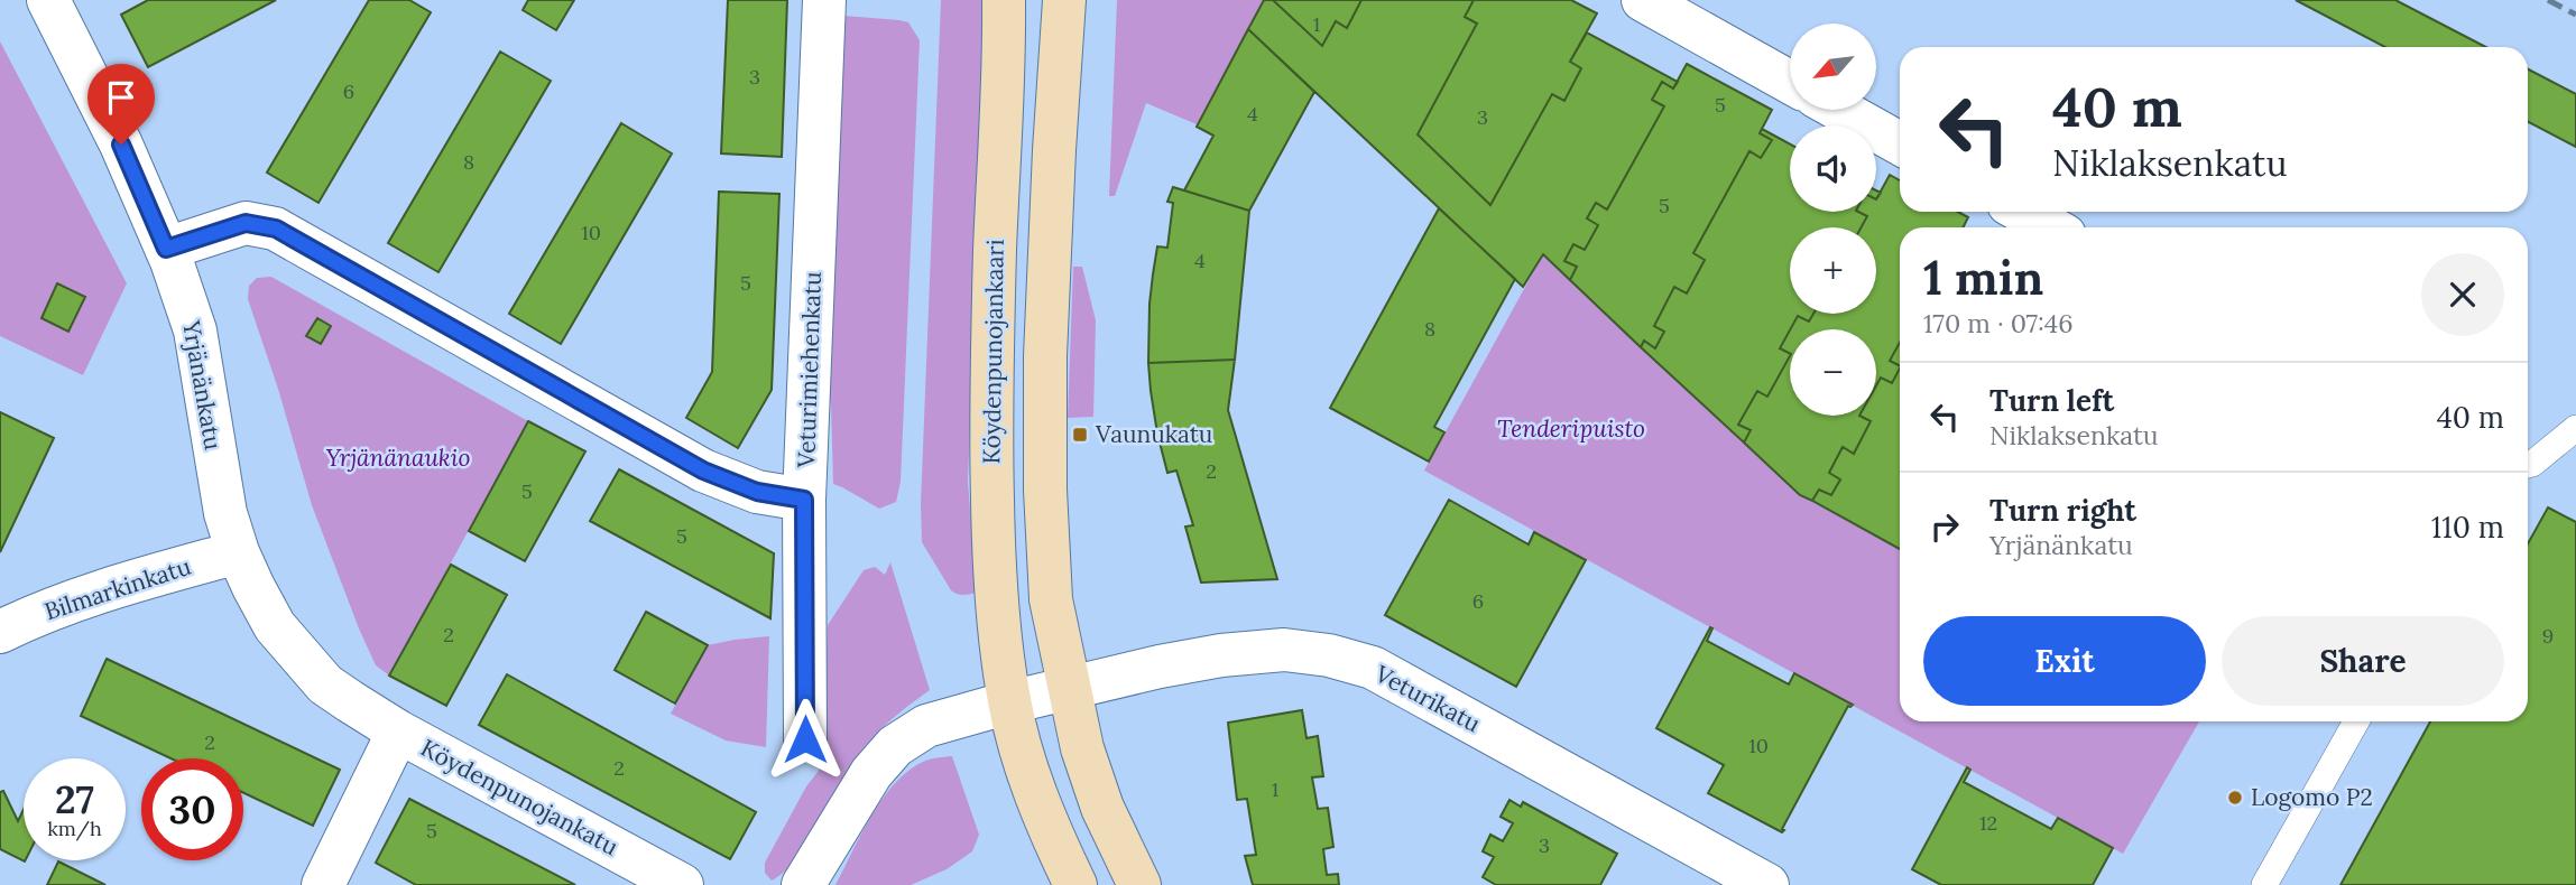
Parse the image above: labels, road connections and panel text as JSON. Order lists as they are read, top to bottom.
{
  "streets": {
    "main road": ["Köydenpunojankaari"],
    "street": [
      "Veturimiehenkatu",
      "Yrjänänkatu",
      "Bilmarkinkatu",
      "Veturikatu",
      "Köydenpunojankatu"
    ]
  },
  "crossings": [
    ["Köydenpunojankaari", "Veturikatu"],
    ["Yrjänänkatu", "Bilmarkinkatu"],
    ["Yrjänänkatu", "Köydenpunojankatu"]
  ],
  "parks": ["Tenderipuisto", "Yrjänänaukio"],
  "places": {
    "transit": ["Vaunukatu"],
    "other": ["Logomo P2"]
  },
  "house_numbers": [
    "1",
    "3",
    "6",
    "5",
    "4",
    "3",
    "8",
    "5",
    "10",
    "4",
    "5",
    "8",
    "2",
    "5",
    "5",
    "6",
    "2",
    "9",
    "2",
    "10",
    "2",
    "1",
    "12",
    "5",
    "3"
  ],
  "north": "bottom left",
  "page": {
    "map_buttons": ["+", "−"],
    "turn": ["40 m", "Niklaksenkatu"],
    "heading": ["1 min", "170 m · 07:46"],
    "list": [
      {
        "name": "Turn left",
        "note": "Niklaksenkatu",
        "value": "40 m"
      },
      {
        "name": "Turn right",
        "note": "Yrjänänkatu",
        "value": "110 m"
      }
    ],
    "buttons": ["Exit", "Share"],
    "speed": "27 km/h",
    "limit": "30"
  }
}
